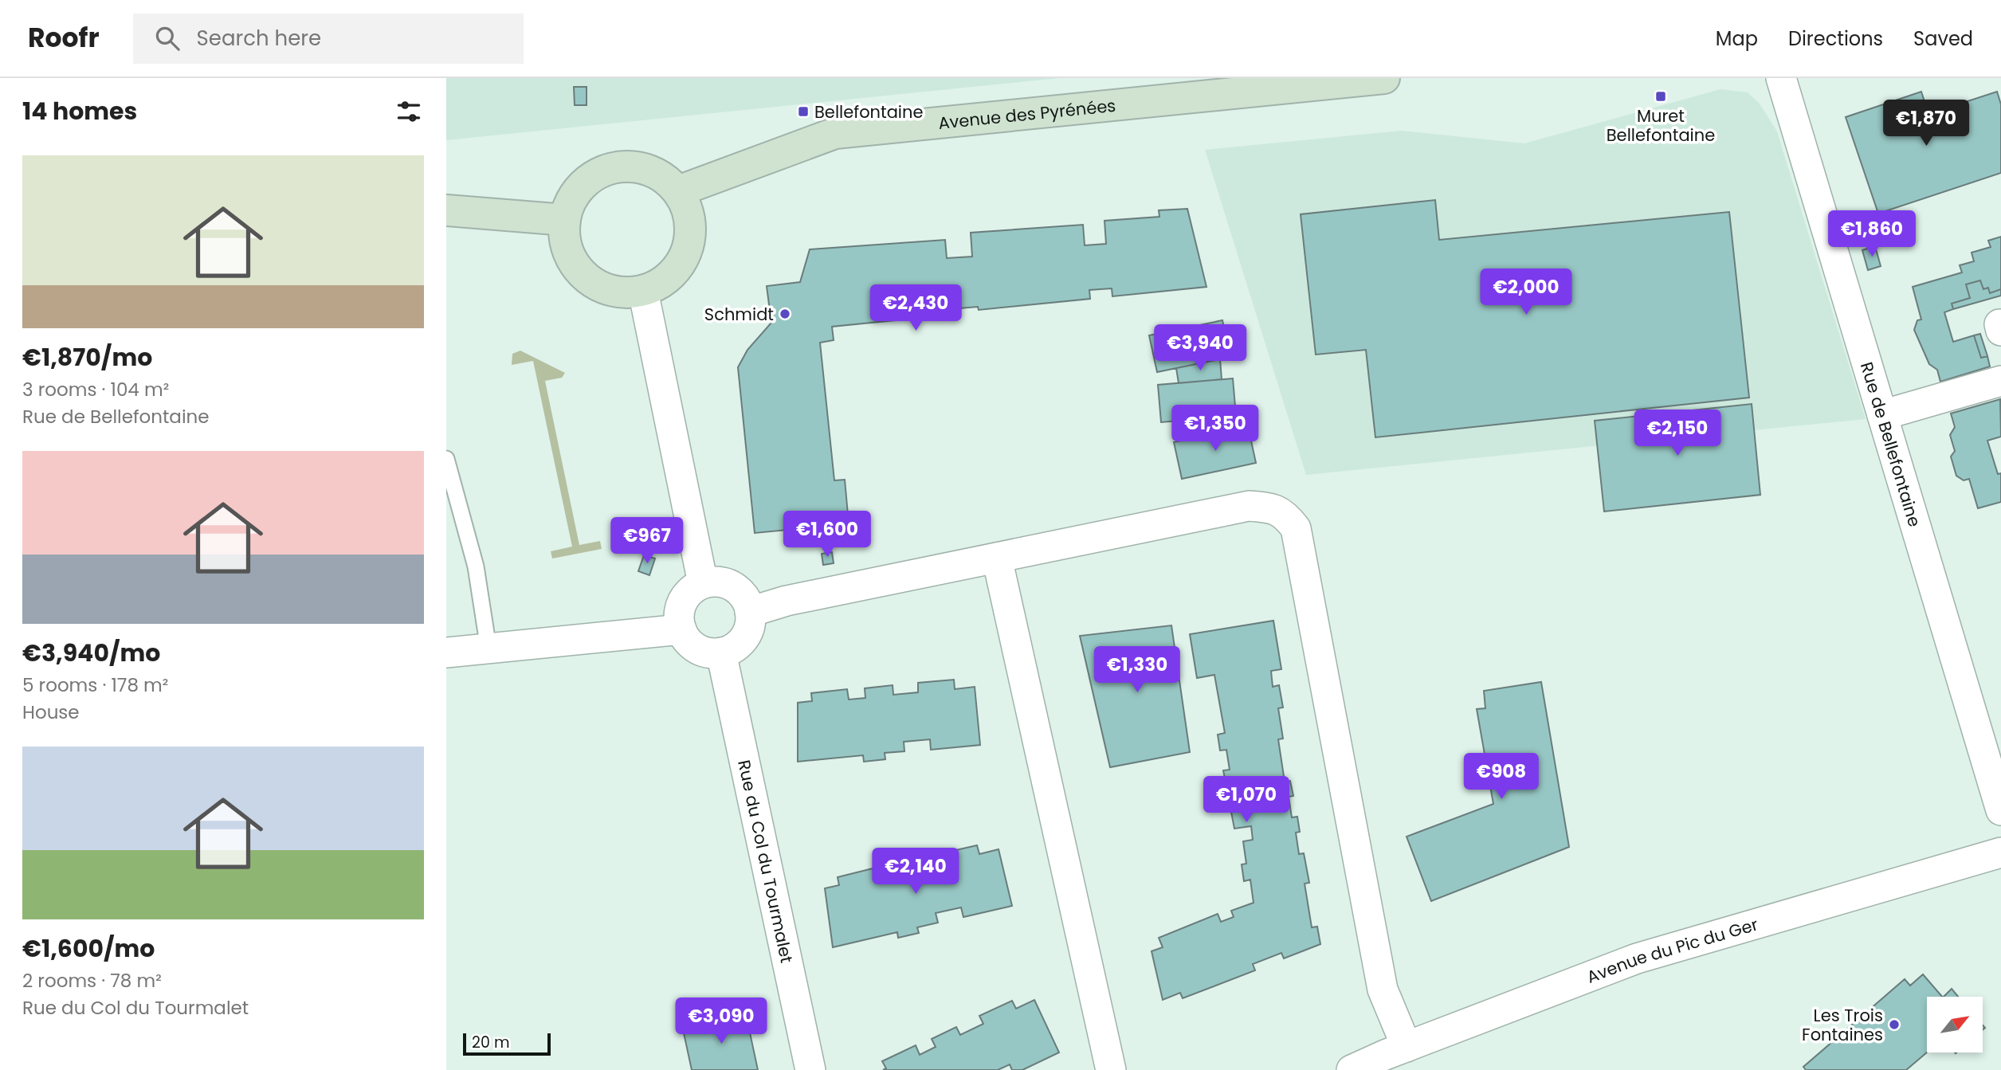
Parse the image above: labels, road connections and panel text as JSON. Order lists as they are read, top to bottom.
{
  "streets": {
    "main road": ["Avenue des Pyrénées"],
    "street": ["Rue de Bellefontaine", "Rue du Col du Tourmalet", "Avenue du Pic du Ger"]
  },
  "places": {
    "transit": ["Muret Bellefontaine", "Bellefontaine"],
    "other": ["Schmidt", "Les Trois Fontaines"]
  },
  "scale_bar": "20 m",
  "north": "top right",
  "page": {
    "header": "Roofr",
    "search": "Search here",
    "nav": ["Map", "Directions", "Saved"],
    "heading": "14 homes",
    "price": [
      "€1,870",
      "€1,860",
      "€2,000",
      "€2,430",
      "€3,940",
      "€1,350",
      "€2,150",
      "€1,600",
      "€967",
      "€1,330",
      "€908",
      "€1,070",
      "€2,140",
      "€3,090"
    ],
    "list": [
      {
        "name": "€1,870/mo",
        "note": "3 rooms · 104 m² · Rue de Bellefontaine"
      },
      {
        "name": "€3,940/mo",
        "note": "5 rooms · 178 m² · House"
      },
      {
        "name": "€1,600/mo",
        "note": "2 rooms · 78 m² · Rue du Col du Tourmalet"
      }
    ],
    "scale": "20 m"
  }
}
